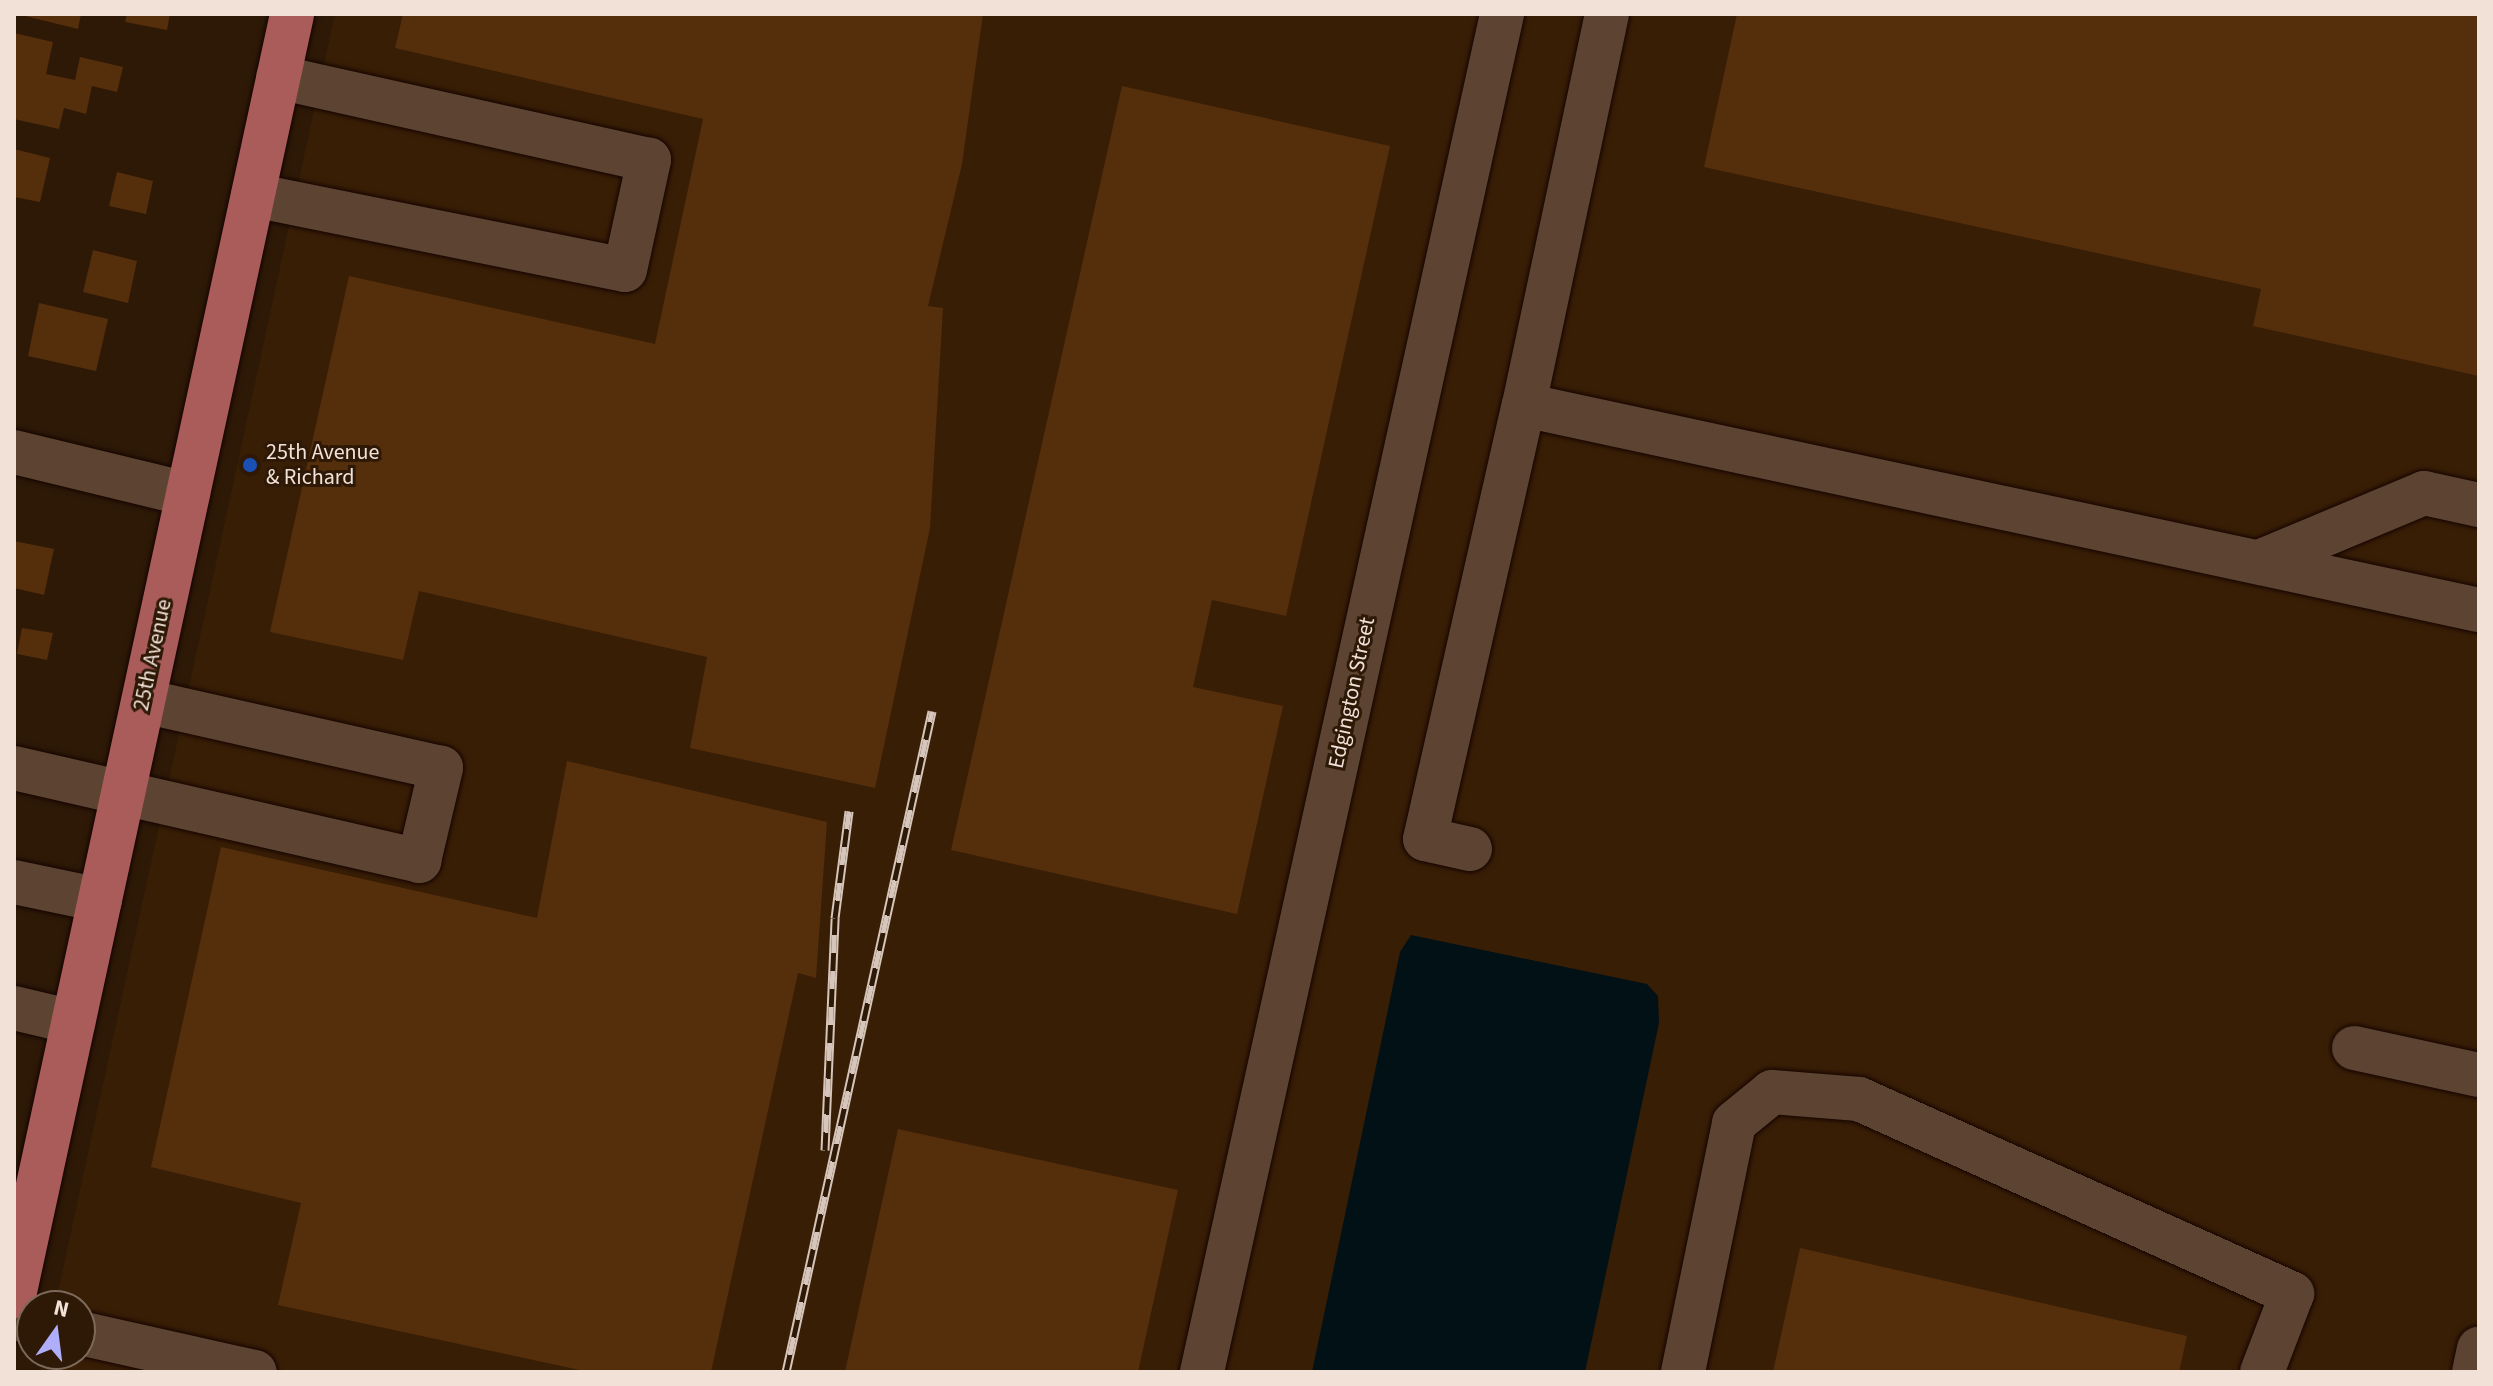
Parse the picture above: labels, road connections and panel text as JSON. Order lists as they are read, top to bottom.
{
  "streets": {
    "main road": ["25th Avenue"],
    "street": ["Edgington Street"]
  },
  "places": ["25th Avenue & Richard"],
  "north": "top"
}
